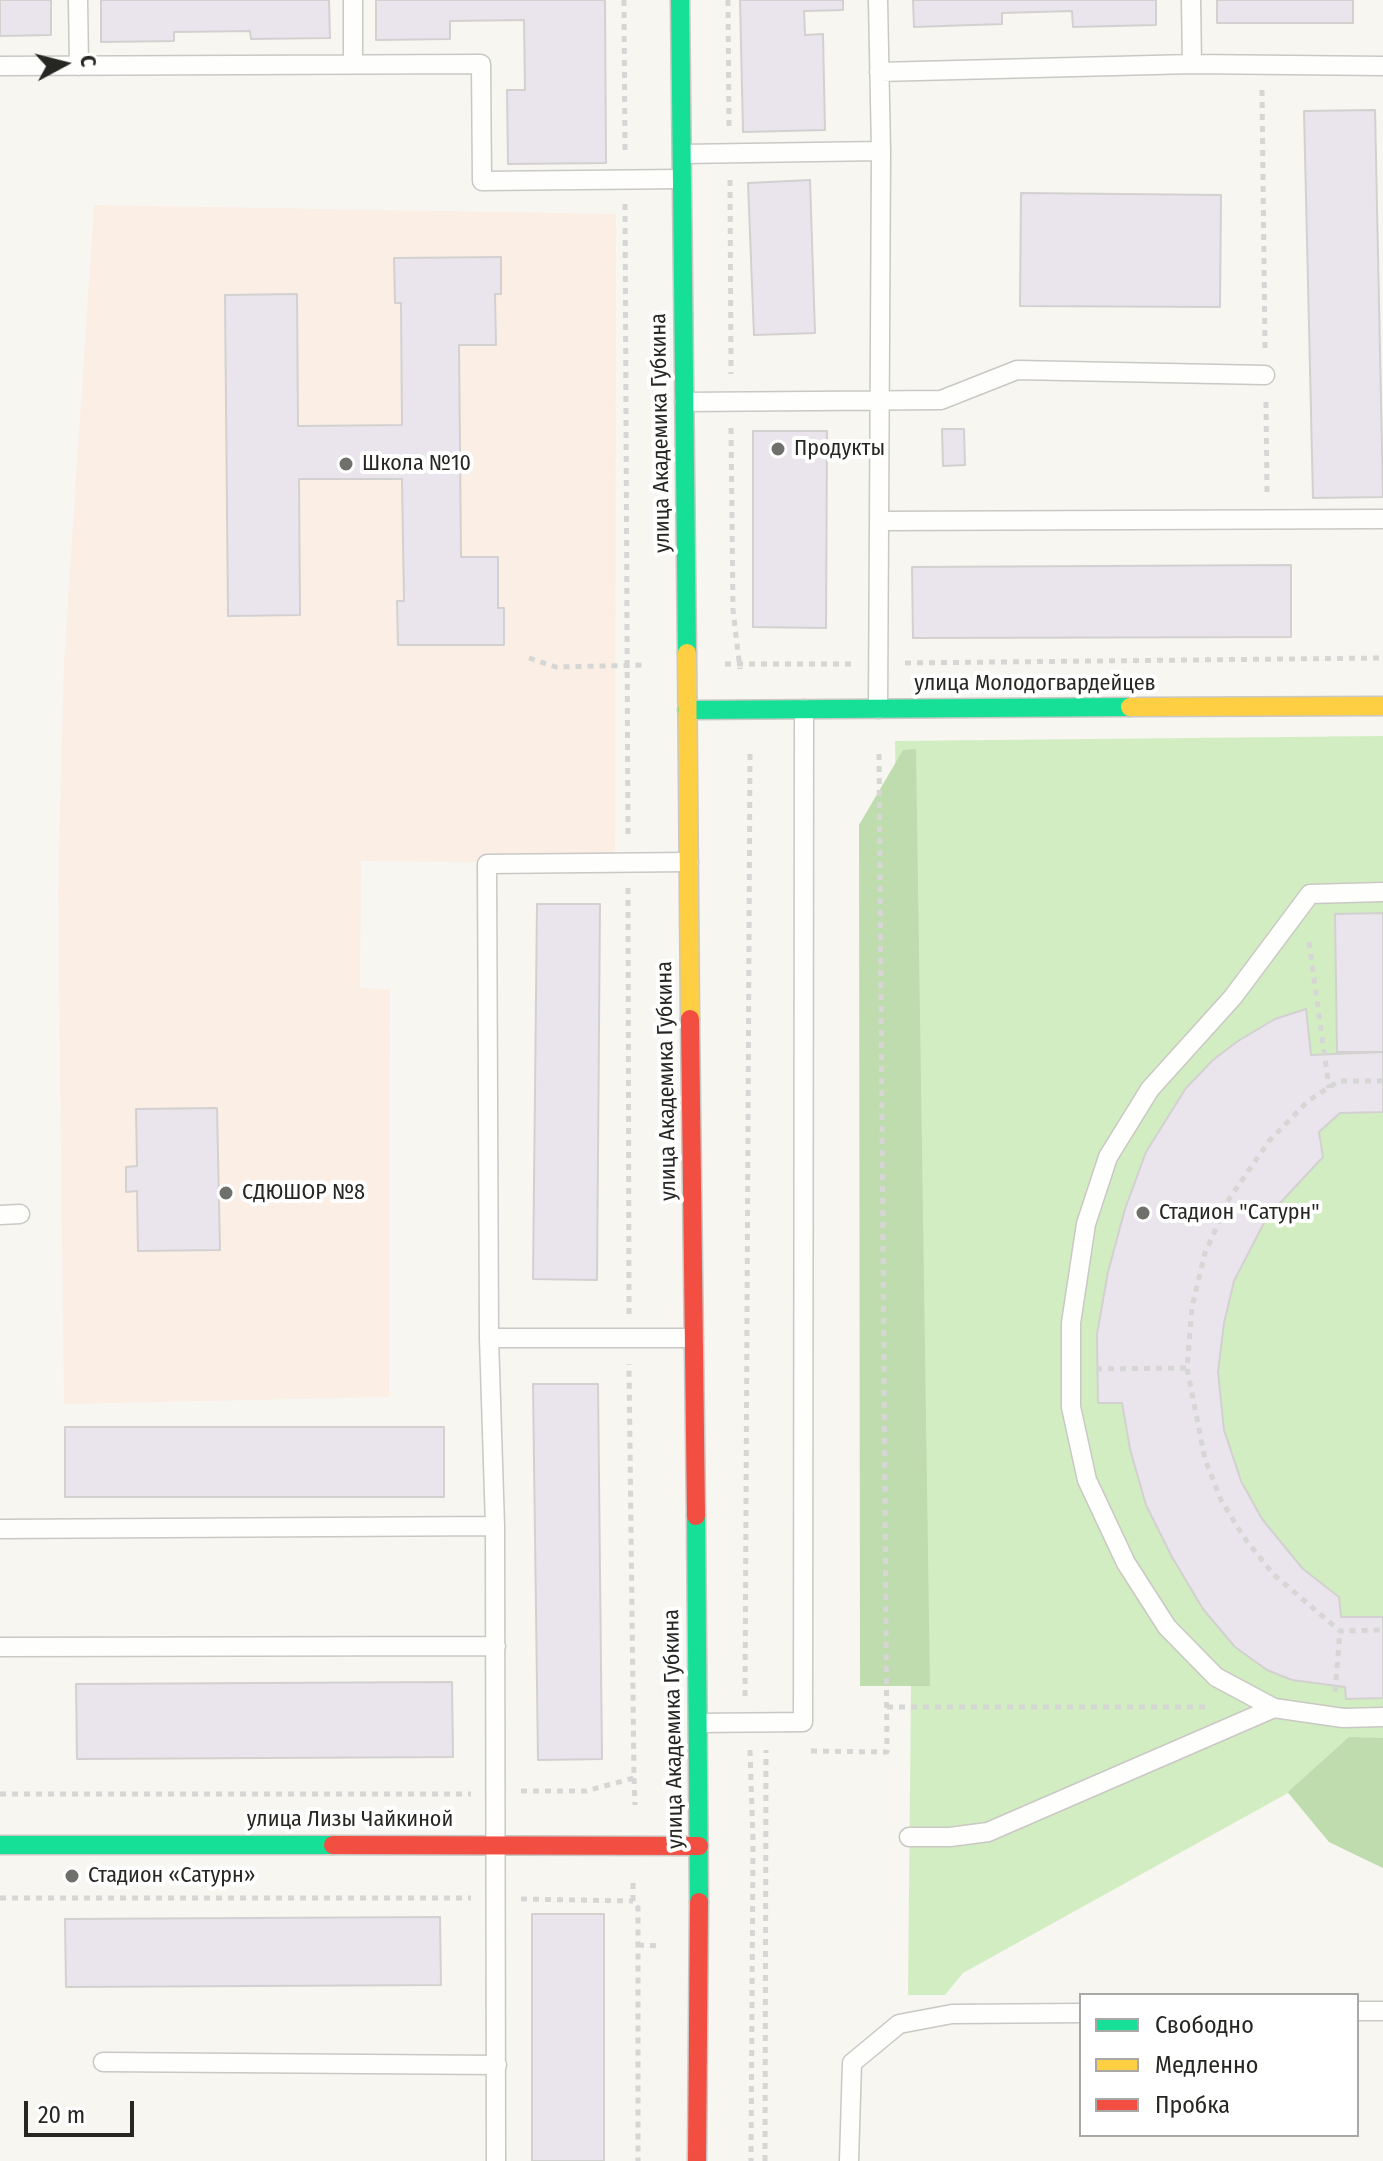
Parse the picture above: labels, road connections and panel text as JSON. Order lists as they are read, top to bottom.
{
  "streets": {
    "street": ["улица Академика Губкина", "улица Молодогвардейцев", "улица Лизы Чайкиной"]
  },
  "crossings": [
    ["улица Академика Губкина", "улица Молодогвардейцев"],
    ["улица Академика Губкина", "улица Лизы Чайкиной"]
  ],
  "places": [
    "Продукты",
    "Школа №10",
    "СДЮШОР №8",
    "Стадион \"Сатурн\"",
    "Стадион «Сатурн»"
  ],
  "legend": ["Свободно", "Медленно", "Пробка"],
  "scale_bar": "20 m",
  "north": "right"
}
